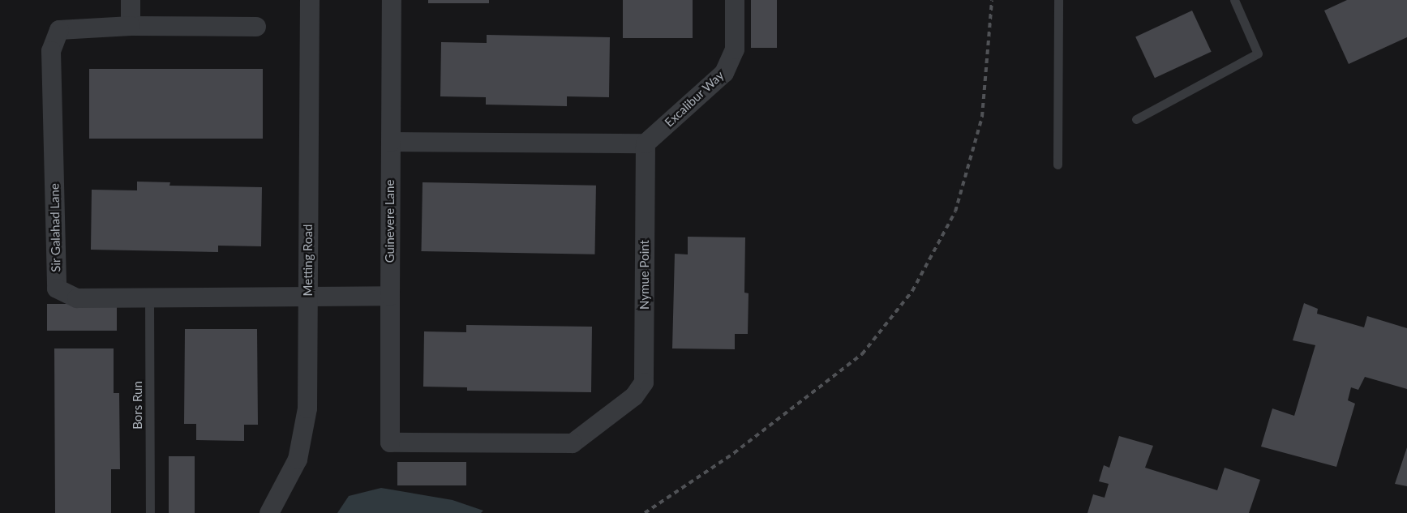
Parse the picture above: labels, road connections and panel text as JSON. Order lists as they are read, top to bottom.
{
  "streets": {
    "street": [
      "Excalibur Way",
      "Guinevere Lane",
      "Sir Galahad Lane",
      "Metting Road",
      "Nymue Point"
    ],
    "lane": ["Bors Run"]
  },
  "crossings": [
    ["Excalibur Way", "Nymue Point"],
    ["Guinevere Lane", "Sir Galahad Lane"],
    ["Guinevere Lane", "Nymue Point"],
    ["Sir Galahad Lane", "Metting Road"],
    ["Sir Galahad Lane", "Bors Run"]
  ]
}
